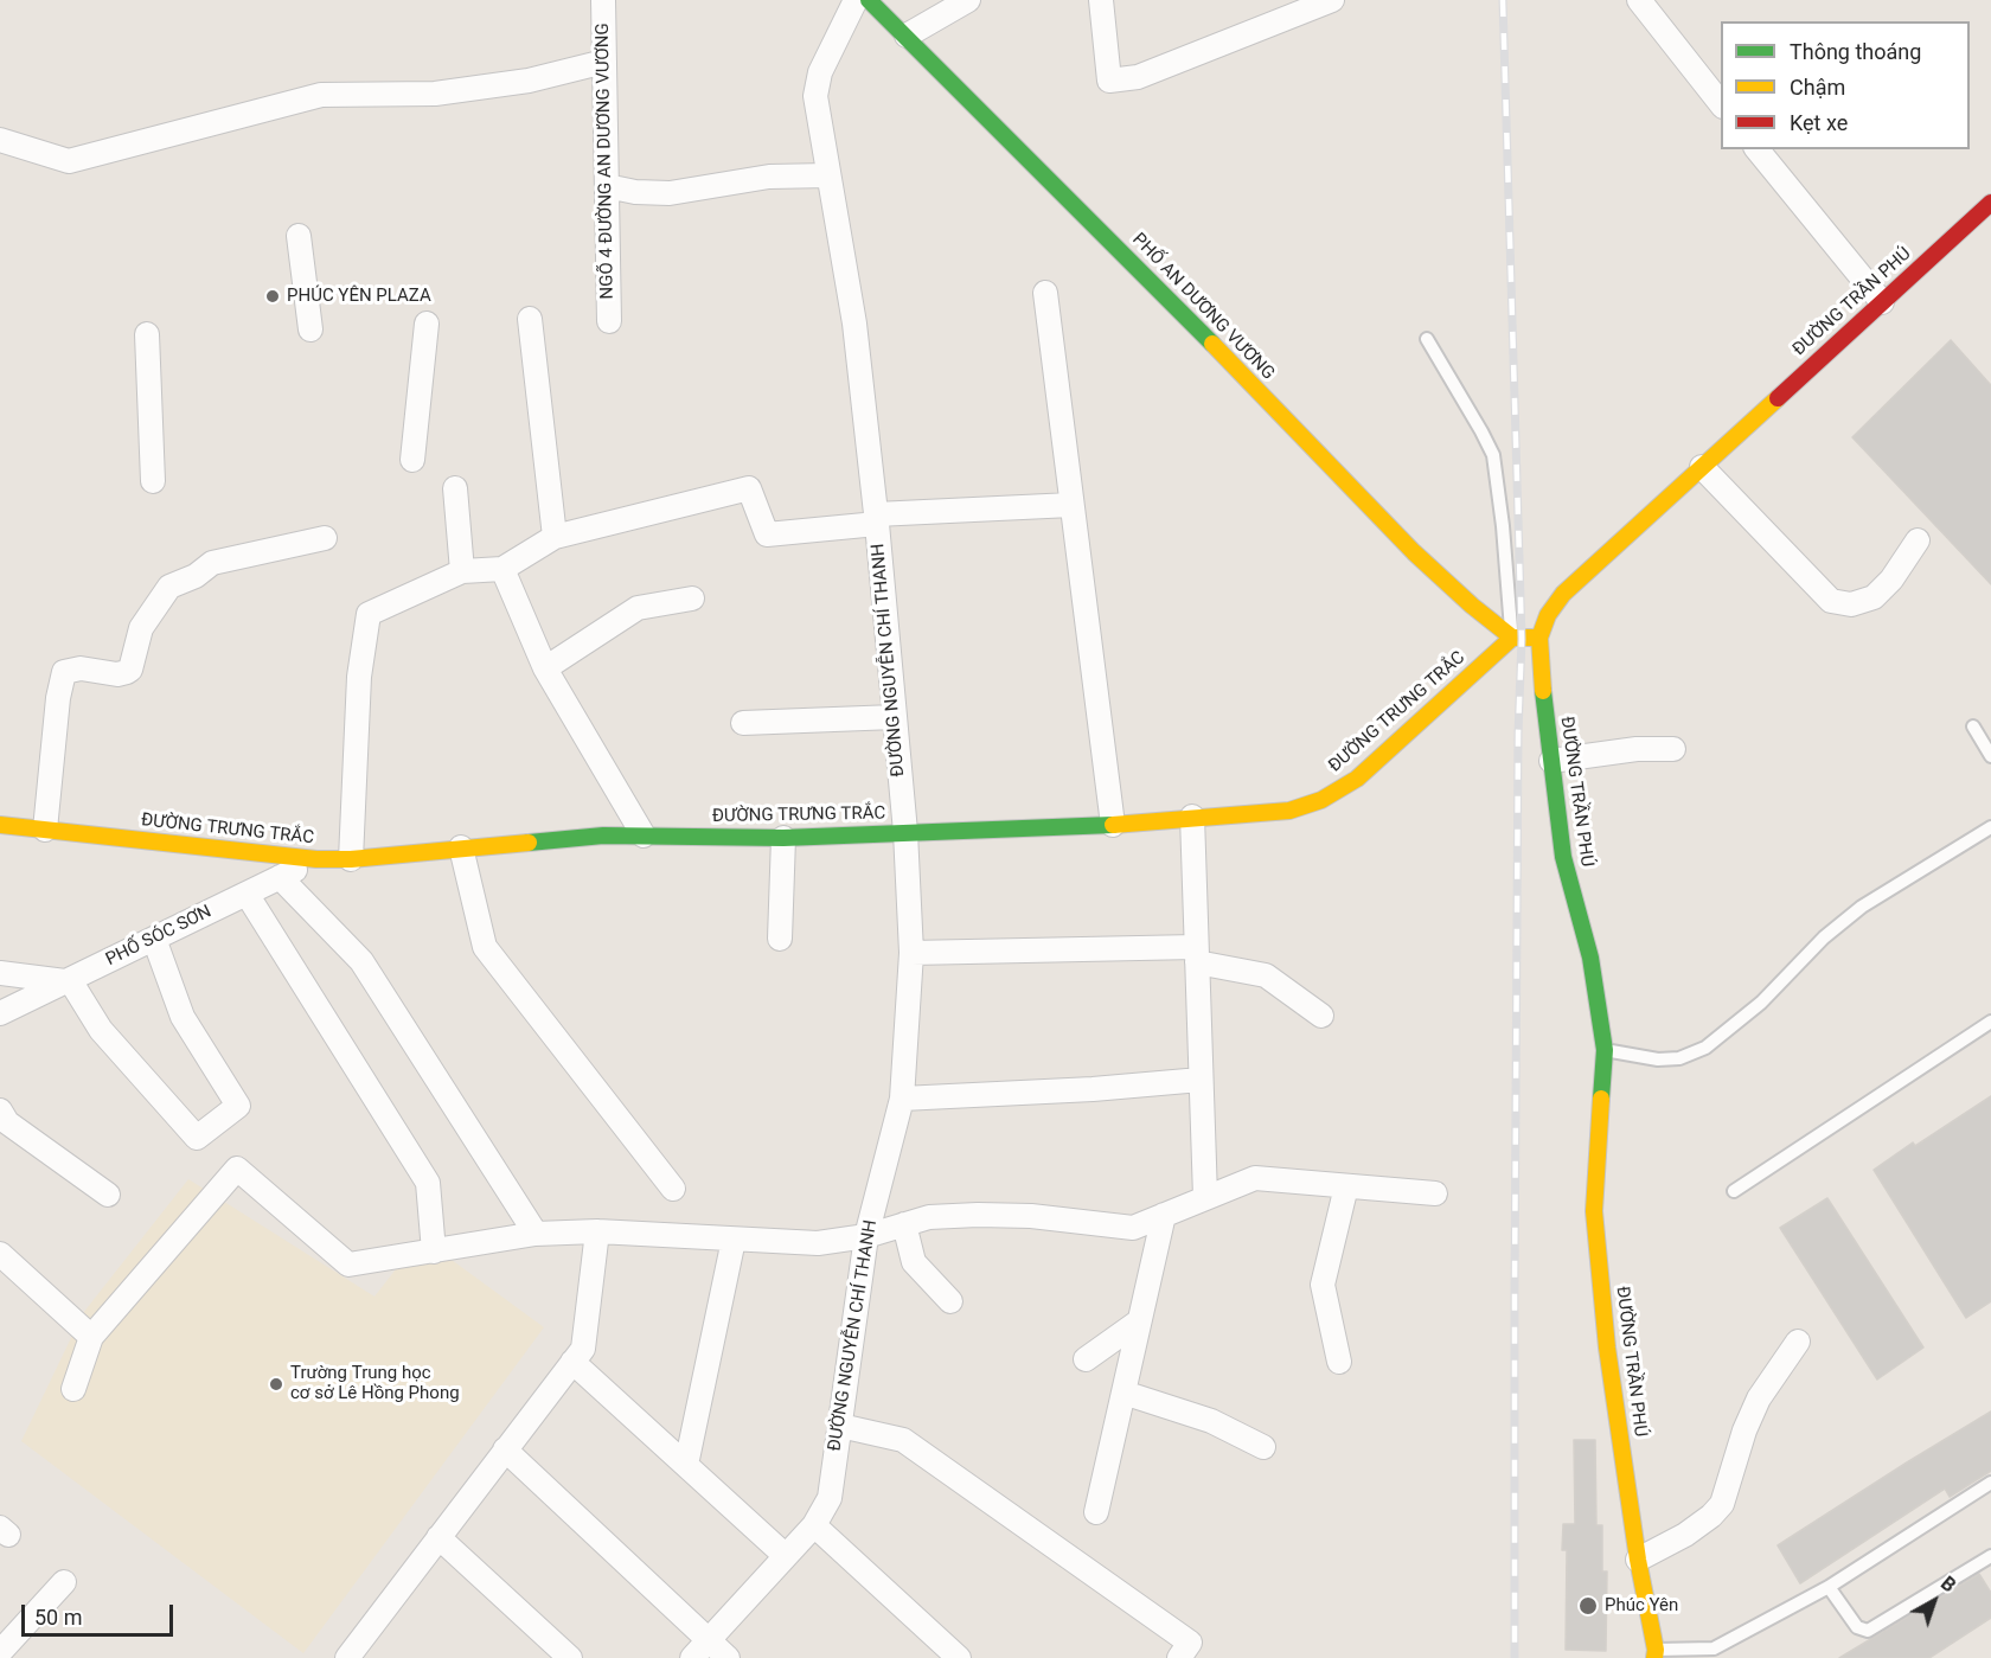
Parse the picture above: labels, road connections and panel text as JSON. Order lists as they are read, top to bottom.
{
  "streets": {
    "street": [
      "NGÕ 4 ĐƯỜNG AN DƯƠNG VƯƠNG",
      "ĐƯỜNG TRẦN PHÚ",
      "PHỐ AN DƯƠNG VƯƠNG",
      "ĐƯỜNG NGUYỄN CHÍ THANH",
      "ĐƯỜNG TRƯNG TRẮC",
      "PHỐ SÓC SƠN"
    ]
  },
  "crossings": [
    ["PHỐ AN DƯƠNG VƯƠNG", "ĐƯỜNG TRƯNG TRẮC"],
    ["ĐƯỜNG NGUYỄN CHÍ THANH", "ĐƯỜNG TRƯNG TRẮC"],
    ["ĐƯỜNG TRƯNG TRẮC", "PHỐ SÓC SƠN"]
  ],
  "places": ["PHÚC YÊN PLAZA", "Trường Trung học cơ sở Lê Hồng Phong", "Phúc Yên"],
  "legend": ["Thông thoáng", "Chậm", "Kẹt xe"],
  "scale_bar": "50 m",
  "north": "top right"
}
